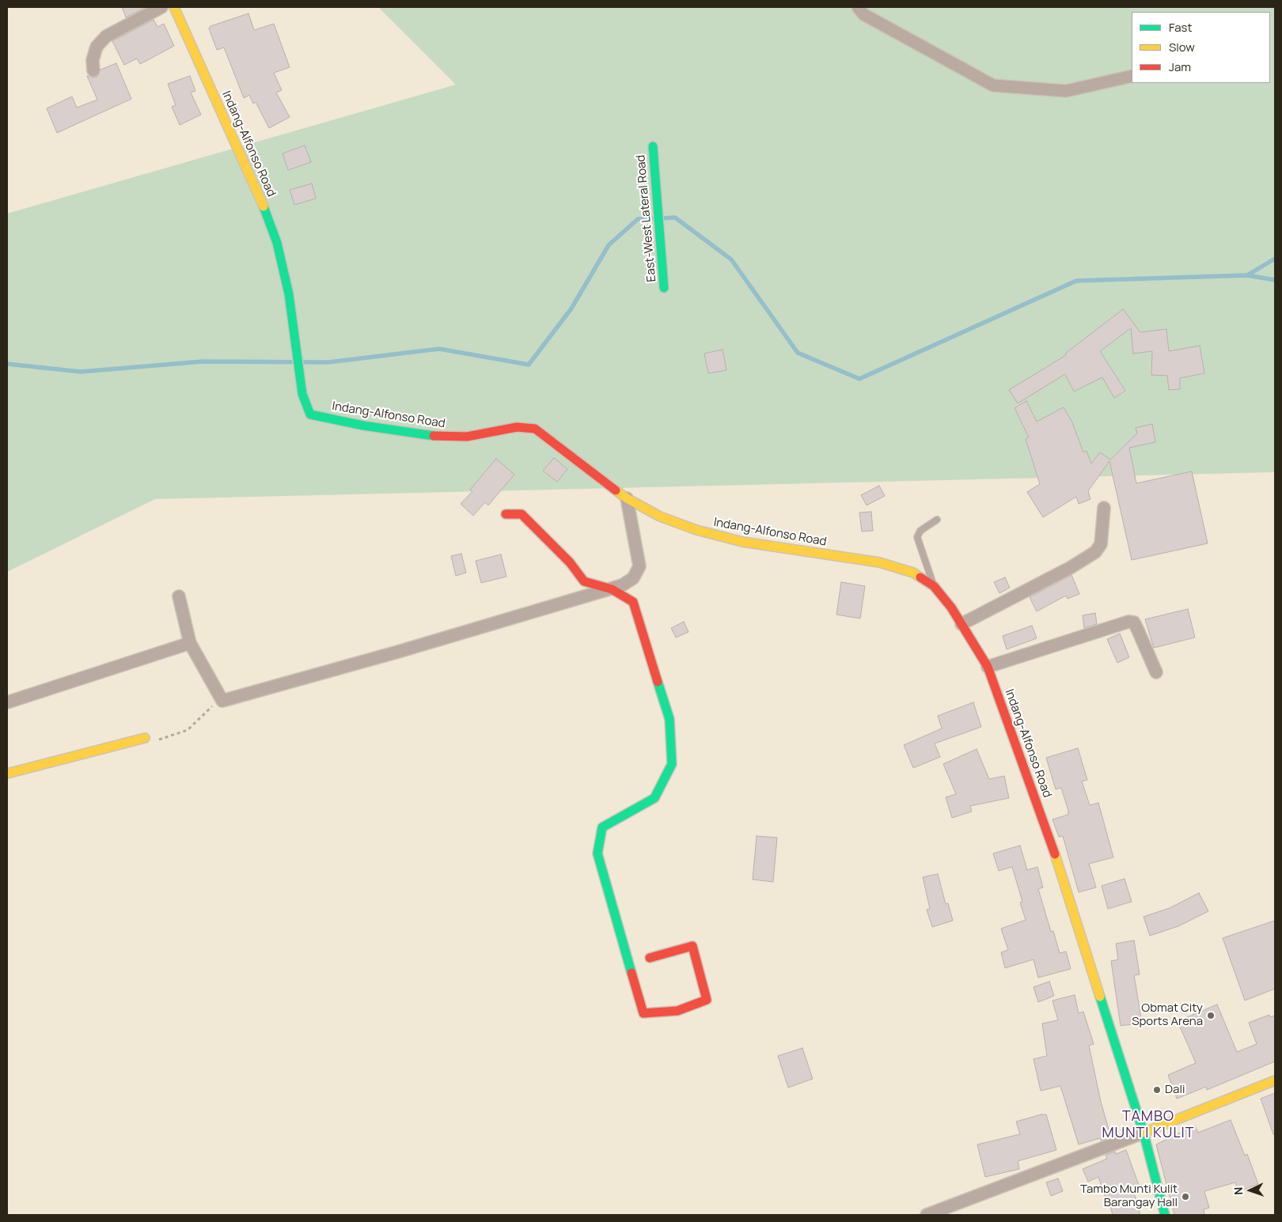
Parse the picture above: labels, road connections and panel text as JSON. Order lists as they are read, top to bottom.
{
  "streets": {
    "main road": ["Indang-Alfonso Road", "East-West Lateral Road"]
  },
  "districts": ["TAMBO MUNTI KULIT"],
  "places": ["Obmat City Sports Arena", "Dali", "Tambo Munti Kulit Barangay Hall"],
  "legend": ["Fast", "Slow", "Jam"],
  "north": "left"
}
